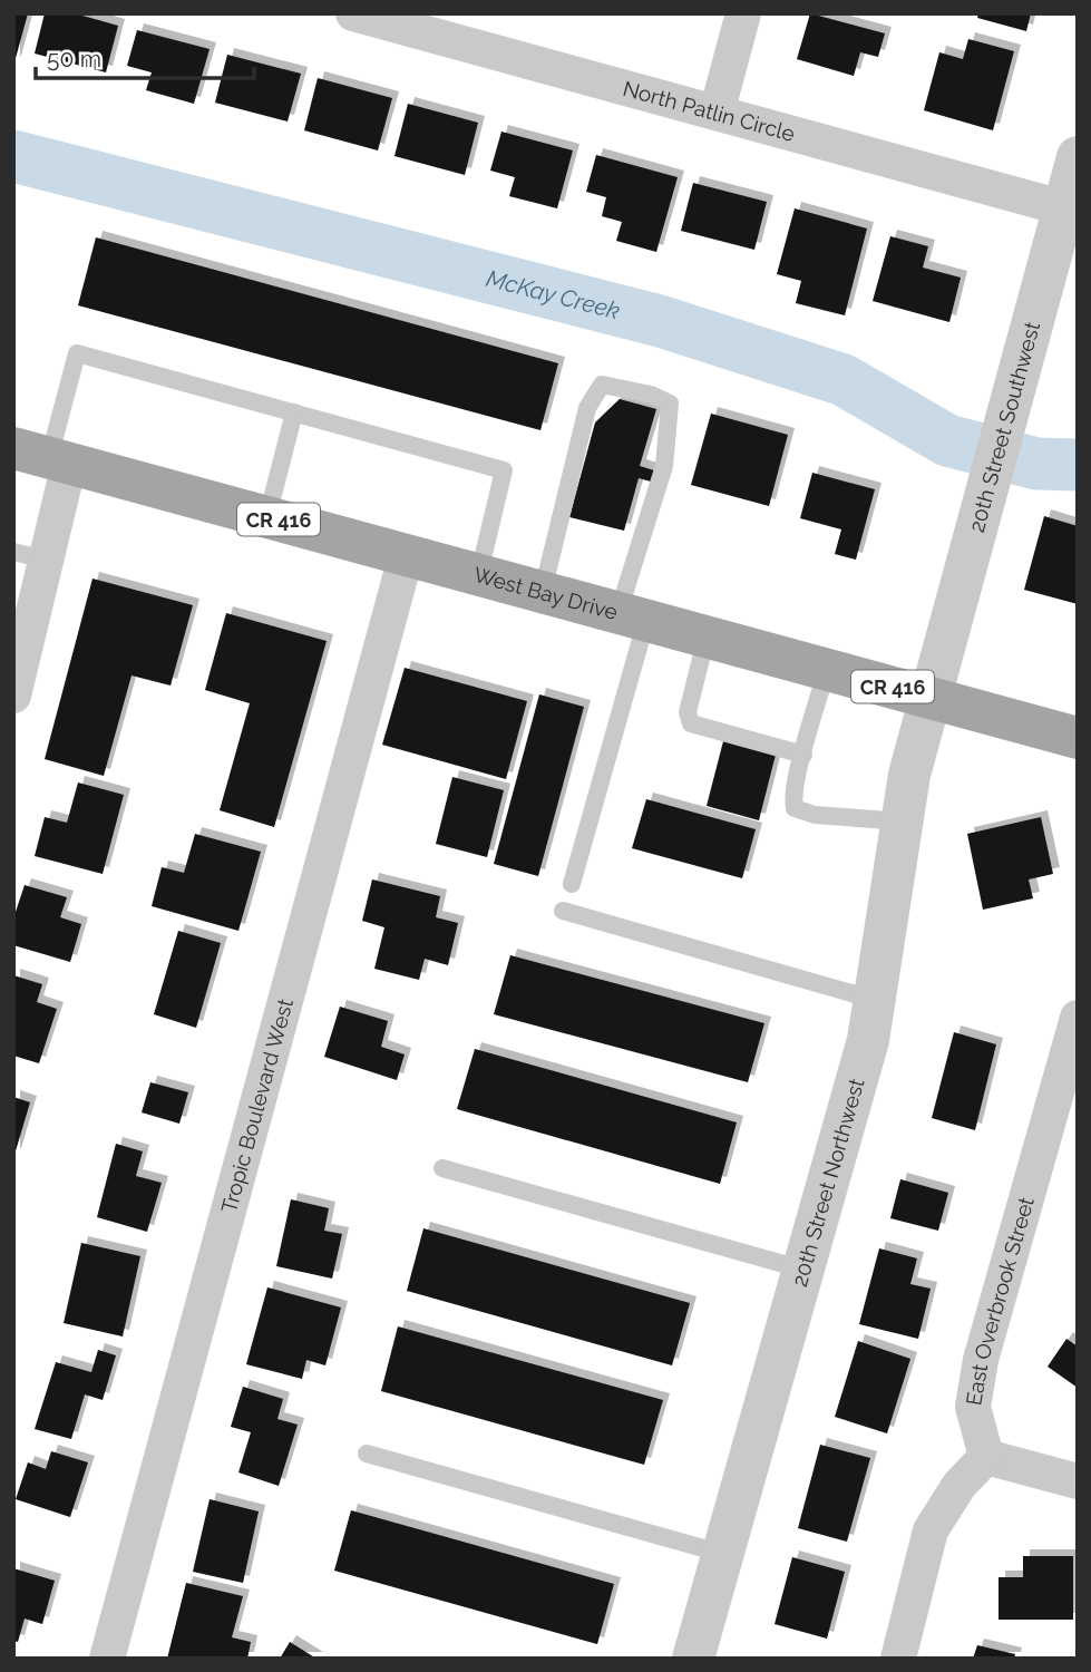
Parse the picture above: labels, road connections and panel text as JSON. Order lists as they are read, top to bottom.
{
  "streets": {
    "main road": ["CR 416", "West Bay Drive"],
    "street": [
      "North Patlin Circle",
      "20th Street Southwest",
      "Tropic Boulevard West",
      "20th Street Northwest",
      "East Overbrook Street"
    ]
  },
  "crossings": [
    ["North Patlin Circle", "20th Street Southwest"],
    ["20th Street Southwest", "West Bay Drive"],
    ["20th Street Southwest", "20th Street Northwest"],
    ["West Bay Drive", "Tropic Boulevard West"],
    ["West Bay Drive", "20th Street Northwest"]
  ],
  "water": ["McKay Creek"],
  "scale_bar": "50 m"
}
